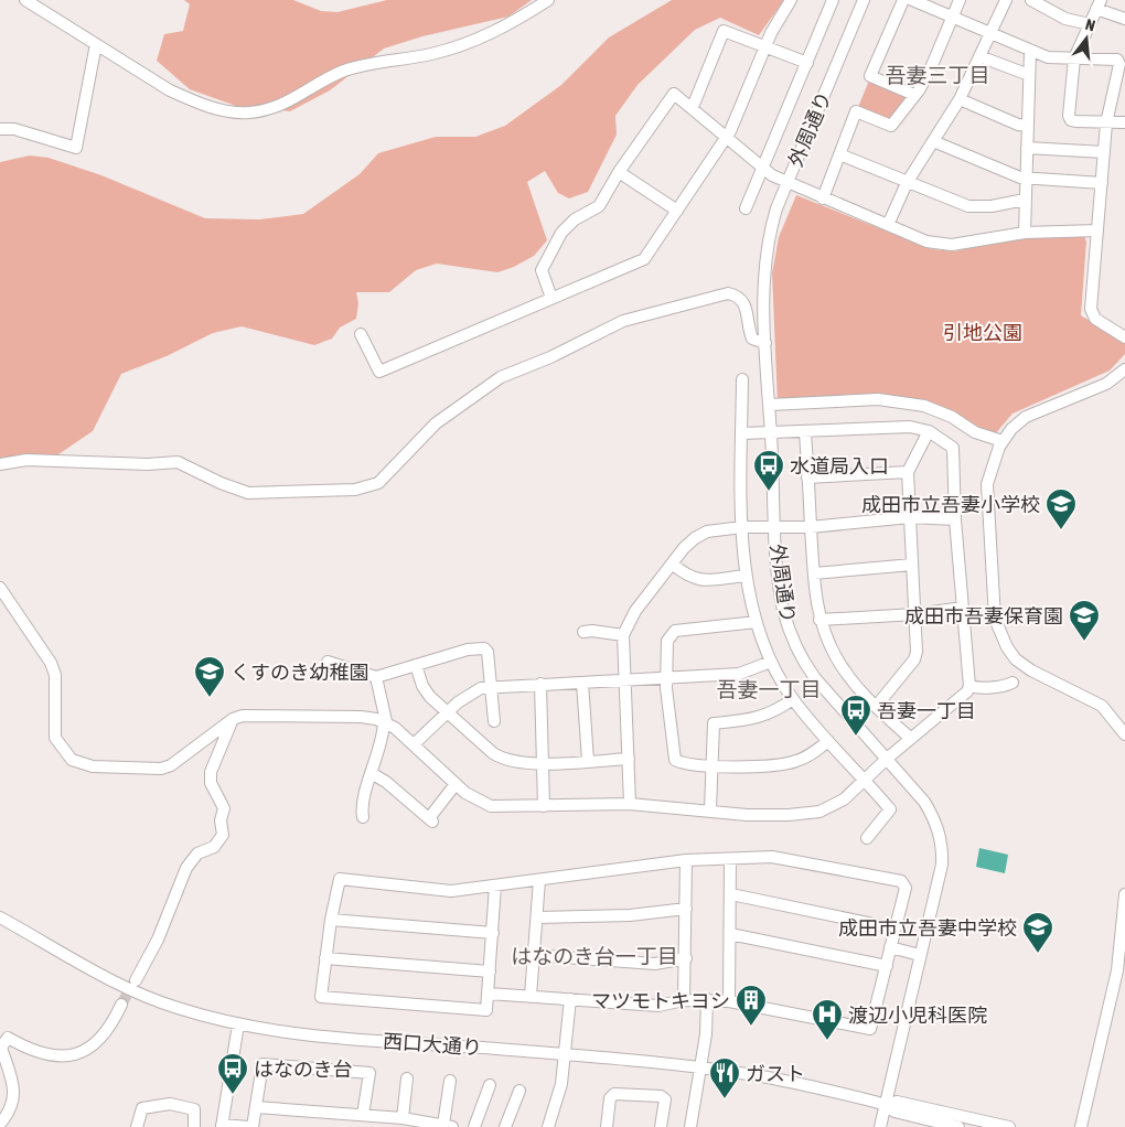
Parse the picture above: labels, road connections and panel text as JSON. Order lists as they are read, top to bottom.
{
  "streets": {
    "street": ["外周通り", "西口大通り"]
  },
  "crossings": [
    ["外周通り", "西口大通り"]
  ],
  "districts": ["吾妻三丁目", "吾妻一丁目", "はなのき台一丁目"],
  "parks": ["引地公園"],
  "places": {
    "bus stop": ["水道局入口", "吾妻一丁目", "はなのき台"],
    "school or university": [
      "成田市立吾妻小学校",
      "成田市吾妻保育園",
      "くすのき幼稚園",
      "成田市立吾妻中学校"
    ],
    "building": ["マツモトキヨシ"],
    "hospital": ["渡辺小児科医院"],
    "restaurant": ["ガスト"]
  },
  "north": "top"
}
